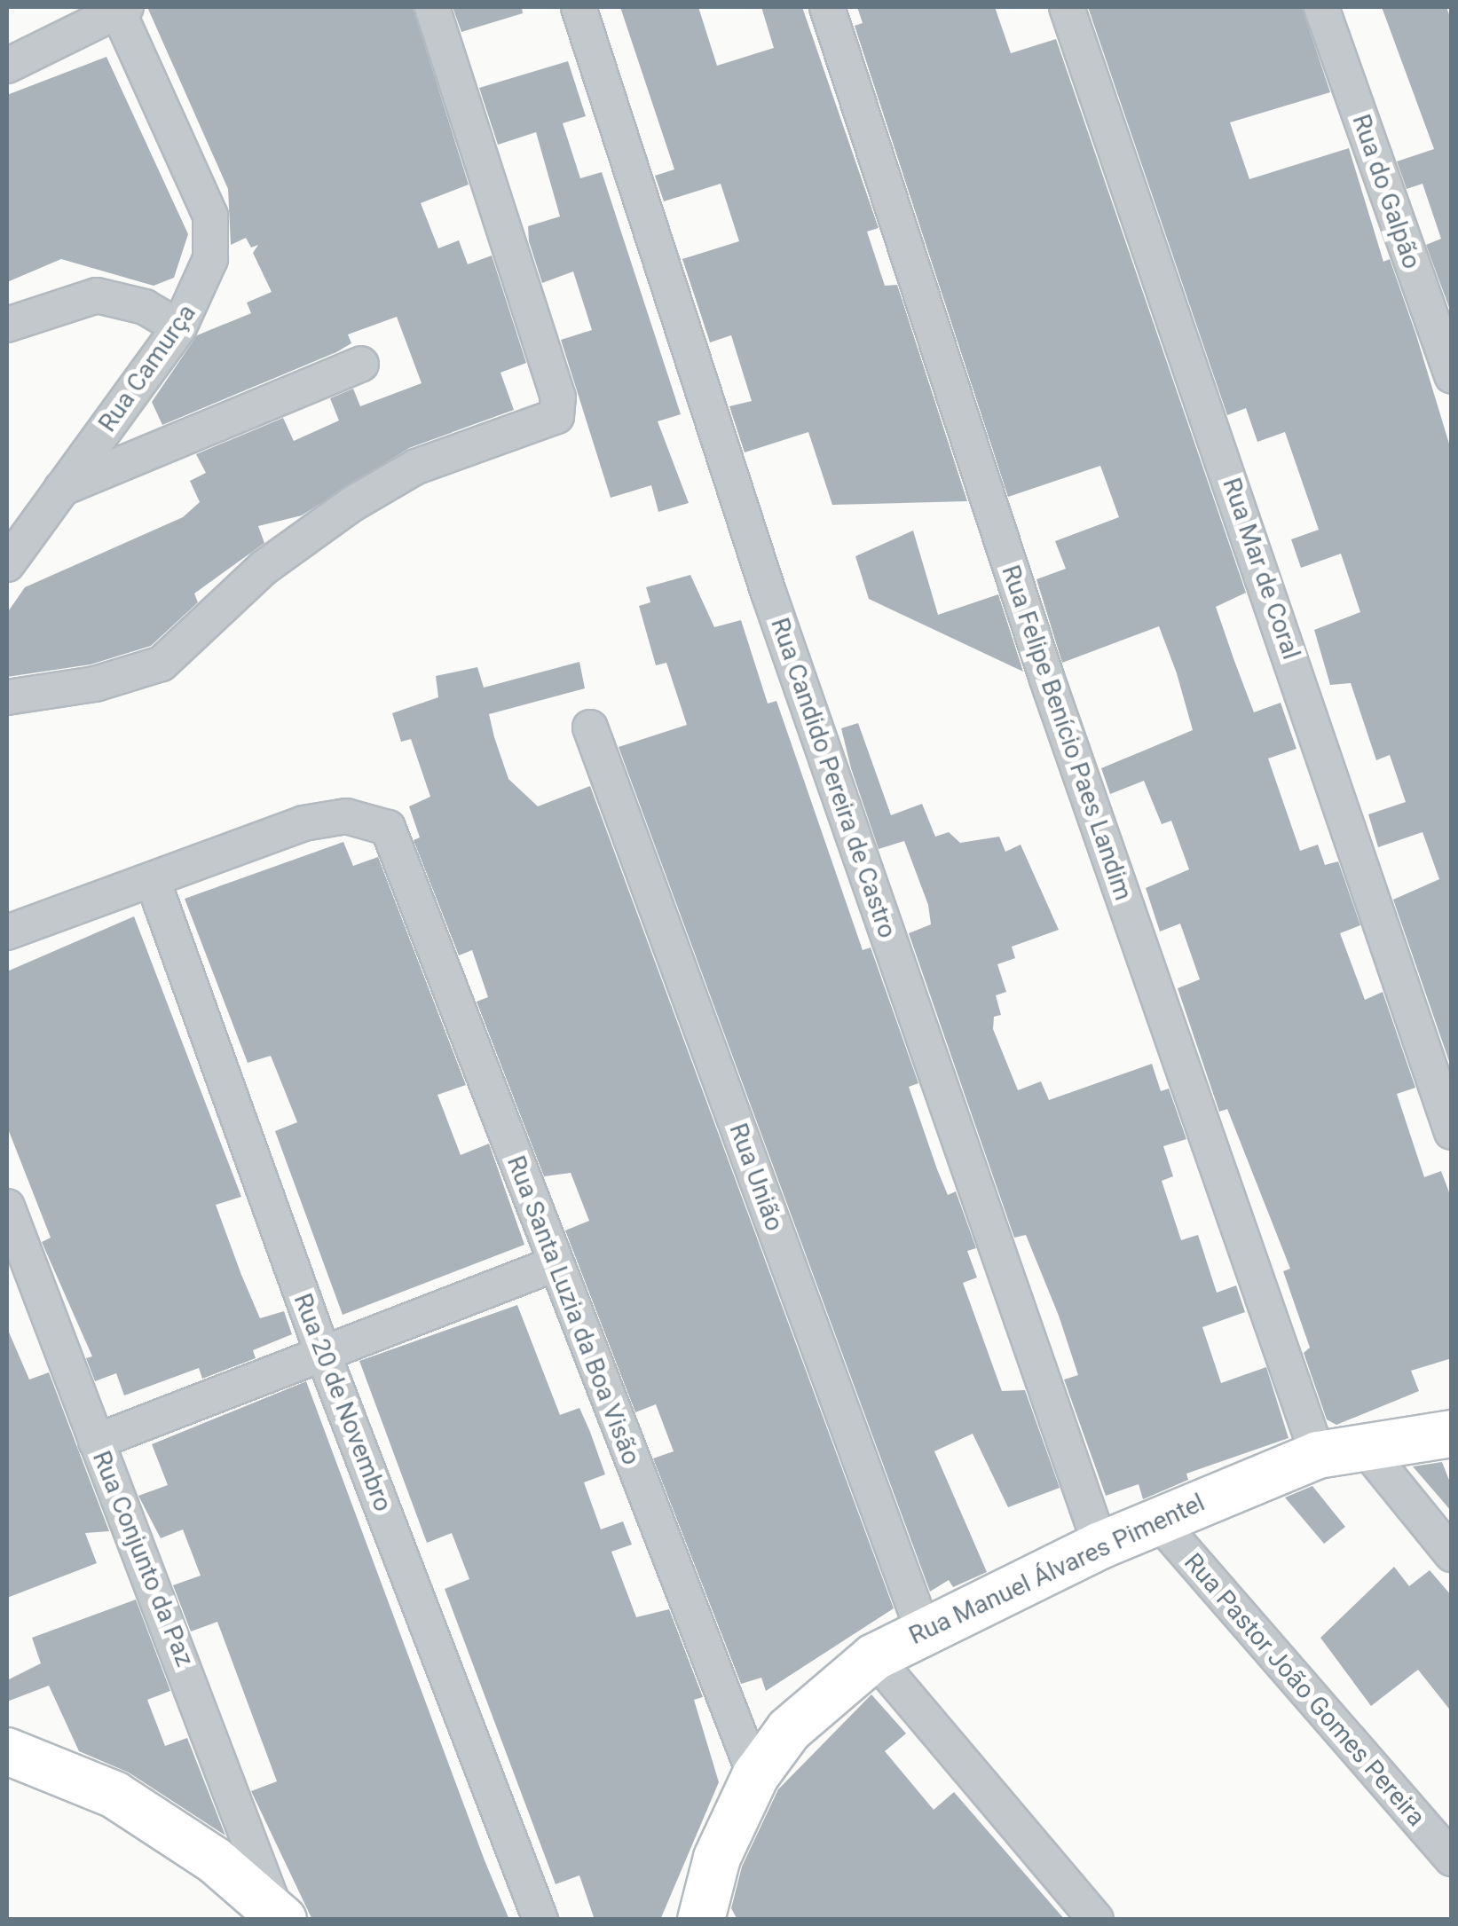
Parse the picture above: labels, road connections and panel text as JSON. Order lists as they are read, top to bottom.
{
  "streets": {
    "street": [
      "Rua do Galpão",
      "Rua Camurça",
      "Rua Mar de Coral",
      "Rua Felipe Benício Paes Landim",
      "Rua Candido Pereira de Castro",
      "Rua União",
      "Rua Santa Luzia da Boa Visão",
      "Rua 20 de Novembro",
      "Rua Conjunto da Paz",
      "Rua Manuel Álvares Pimentel",
      "Rua Pastor João Gomes Pereira"
    ]
  },
  "crossings": [
    ["Rua Felipe Benício Paes Landim", "Rua Manuel Álvares Pimentel"],
    ["Rua Candido Pereira de Castro", "Rua Manuel Álvares Pimentel"],
    ["Rua União", "Rua Manuel Álvares Pimentel"],
    ["Rua Santa Luzia da Boa Visão", "Rua 20 de Novembro"],
    ["Rua Santa Luzia da Boa Visão", "Rua Manuel Álvares Pimentel"],
    ["Rua Manuel Álvares Pimentel", "Rua Pastor João Gomes Pereira"]
  ]
}
